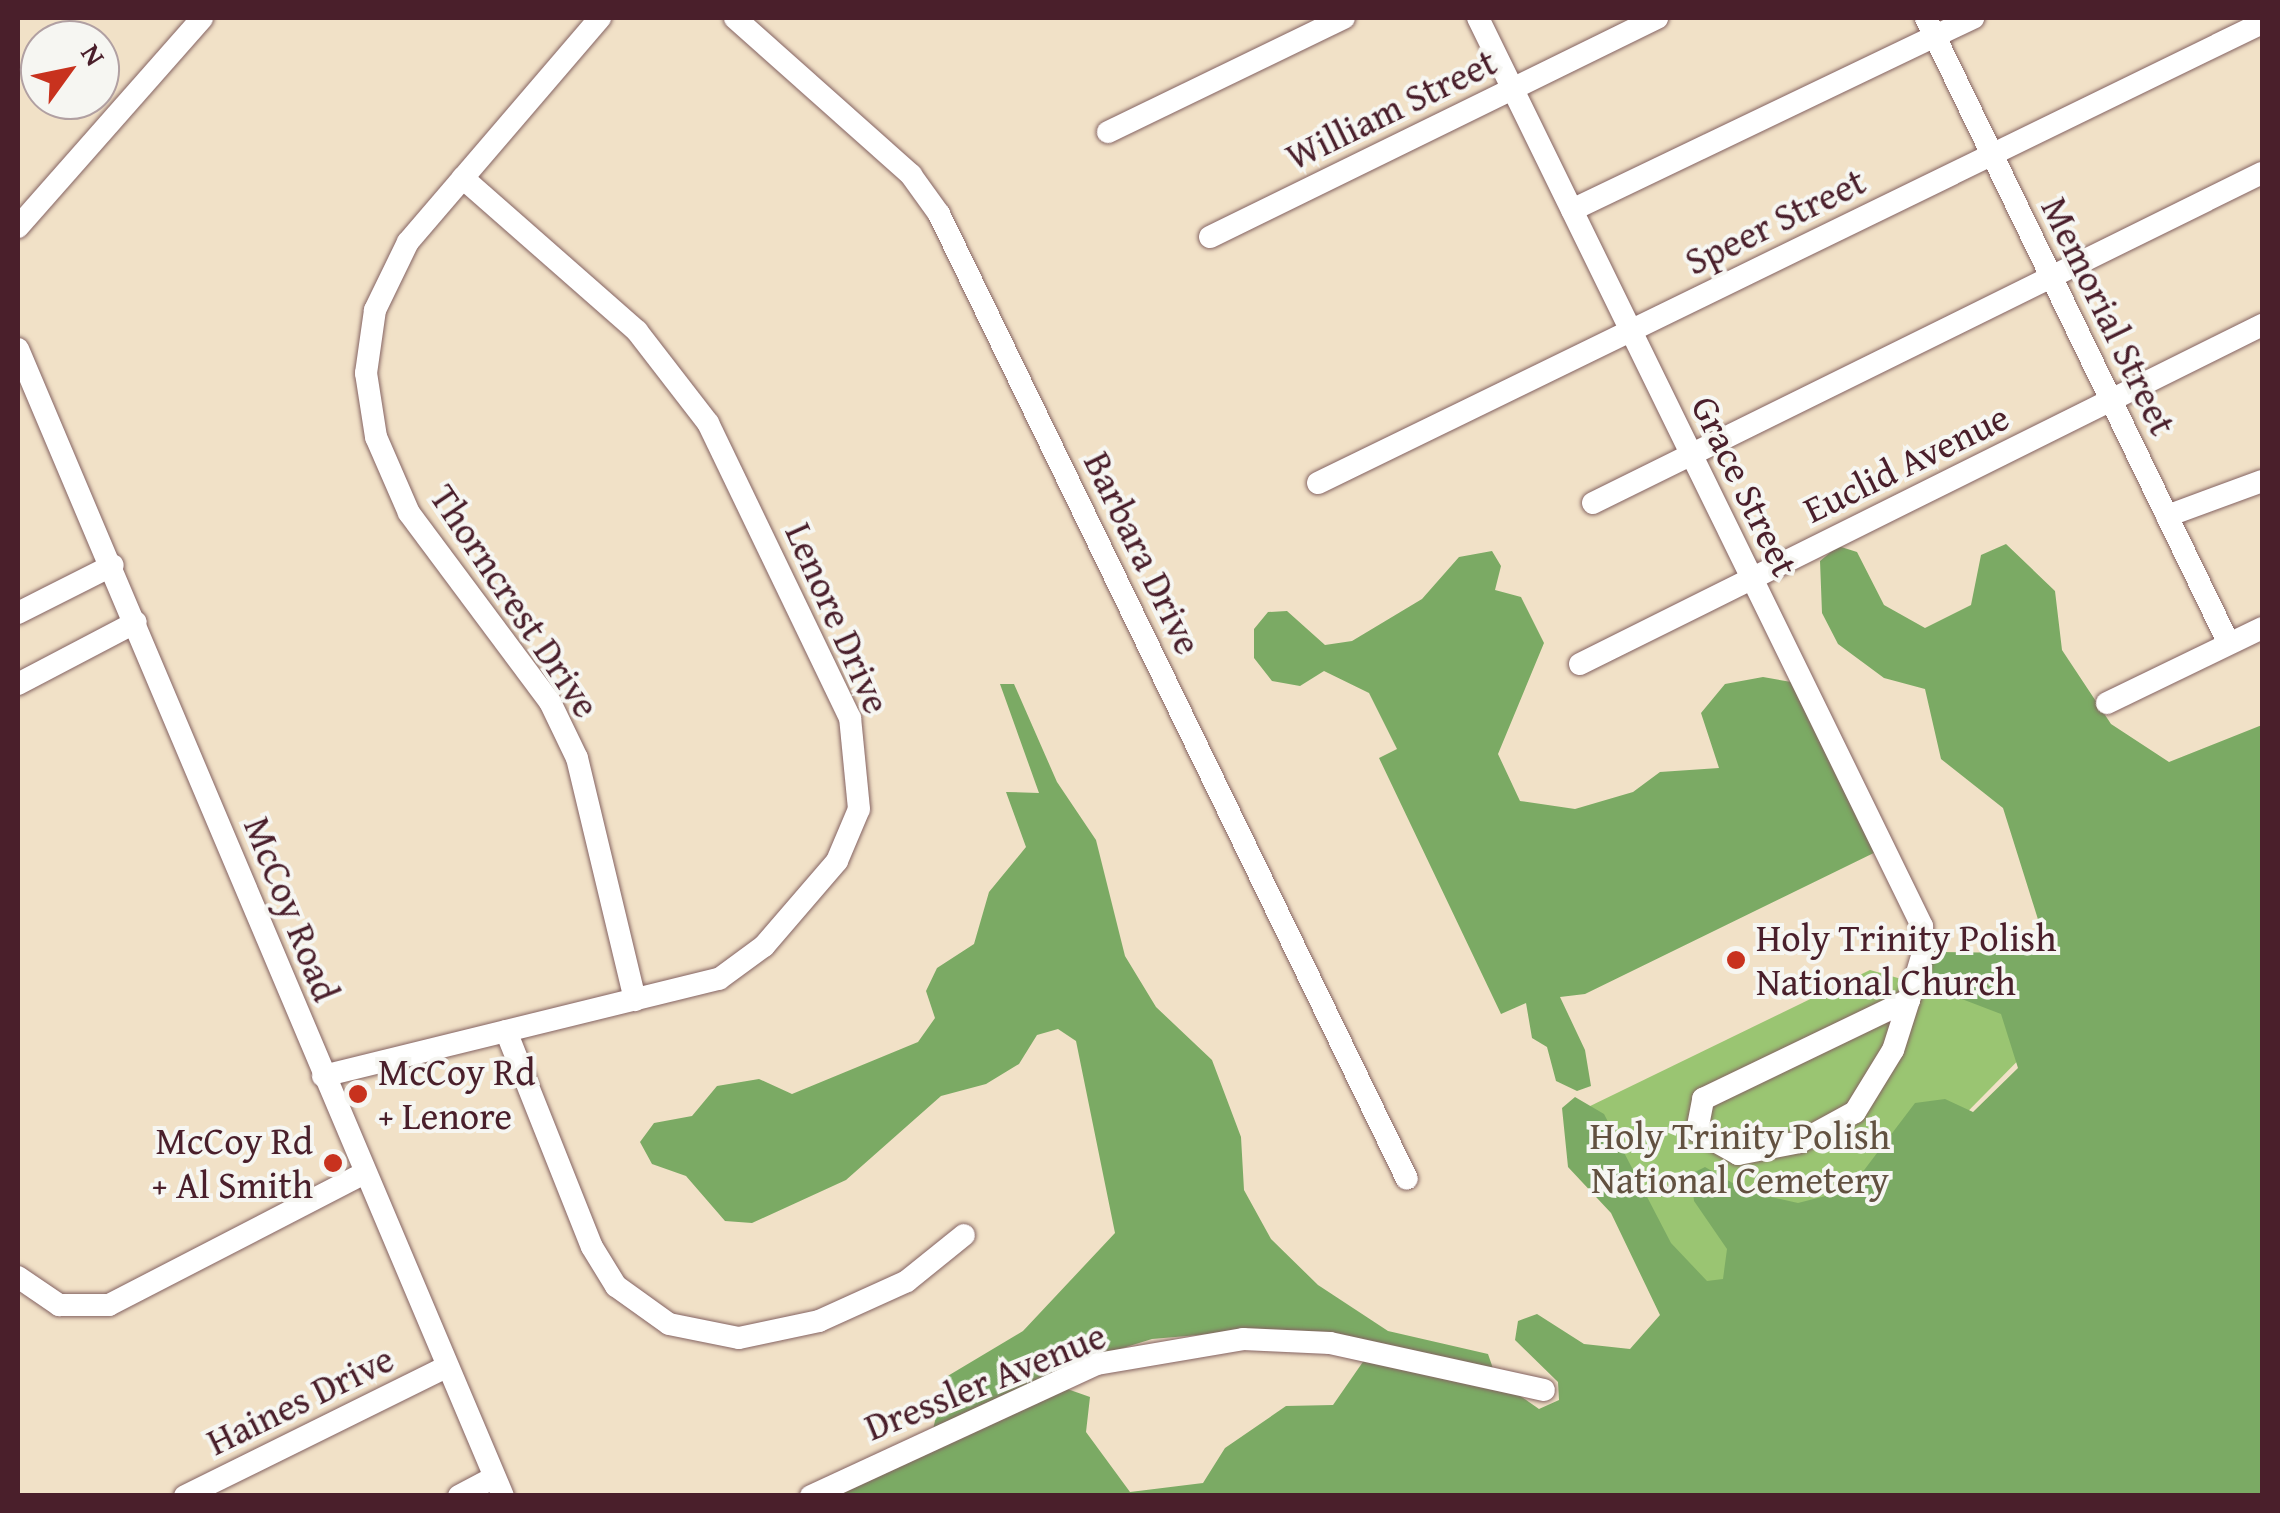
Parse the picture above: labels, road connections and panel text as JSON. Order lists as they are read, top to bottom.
{
  "streets": {
    "street": [
      "William Street",
      "Speer Street",
      "Memorial Street",
      "Euclid Avenue",
      "Grace Street",
      "Barbara Drive",
      "Thorncrest Drive",
      "Lenore Drive",
      "McCoy Road",
      "Dressler Avenue",
      "Haines Drive"
    ]
  },
  "crossings": [
    ["William Street", "Grace Street"],
    ["Speer Street", "Memorial Street"],
    ["Speer Street", "Grace Street"],
    ["Memorial Street", "Euclid Avenue"],
    ["Euclid Avenue", "Grace Street"],
    ["Thorncrest Drive", "Lenore Drive"],
    ["Lenore Drive", "McCoy Road"],
    ["McCoy Road", "Haines Drive"]
  ],
  "parks": ["Holy Trinity Polish National Cemetery"],
  "places": ["Holy Trinity Polish National Church", "McCoy Rd + Lenore", "McCoy Rd + Al Smith"],
  "north": "top right"
}
